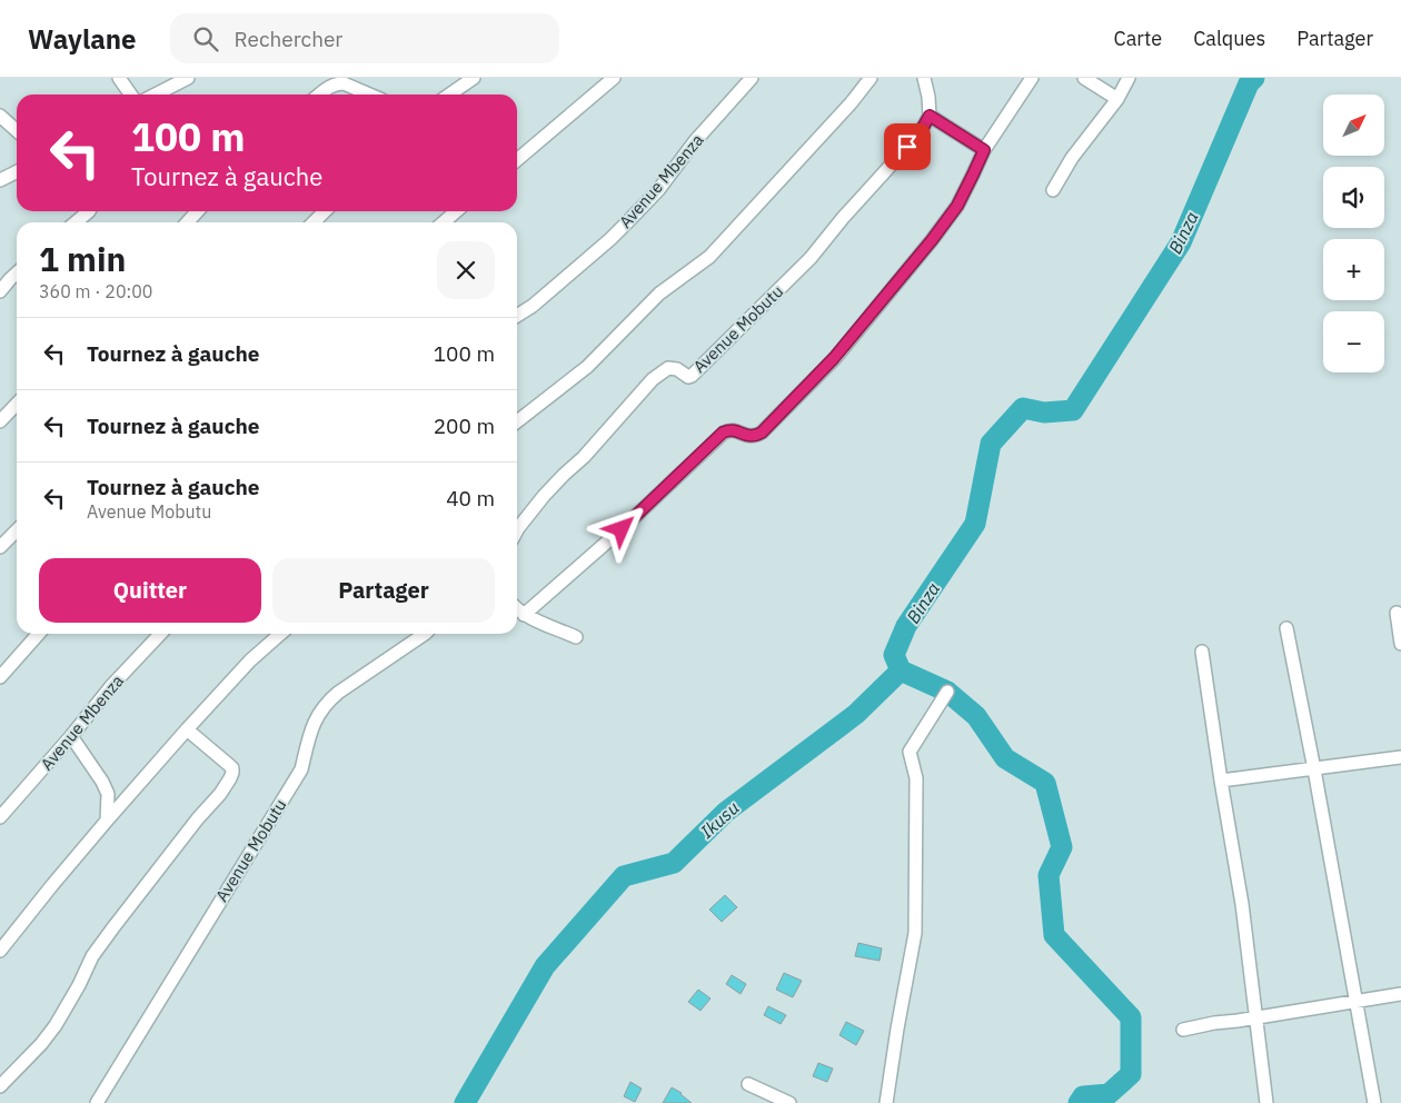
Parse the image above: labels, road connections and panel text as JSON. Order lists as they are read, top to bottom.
{
  "streets": {
    "street": ["Avenue Mbenza", "Avenue Mobutu"]
  },
  "water": ["Binza", "Ikusu"],
  "north": "top right",
  "page": {
    "header": "Waylane",
    "search": "Rechercher",
    "nav": ["Carte", "Calques", "Partager"],
    "map_buttons": ["+", "−"],
    "turn": ["100 m", "Tournez à gauche"],
    "heading": ["1 min", "360 m · 20:00"],
    "list": [
      {
        "name": "Tournez à gauche",
        "value": "100 m"
      },
      {
        "name": "Tournez à gauche",
        "value": "200 m"
      },
      {
        "name": "Tournez à gauche",
        "note": "Avenue Mobutu",
        "value": "40 m"
      }
    ],
    "buttons": ["Quitter", "Partager"]
  }
}
